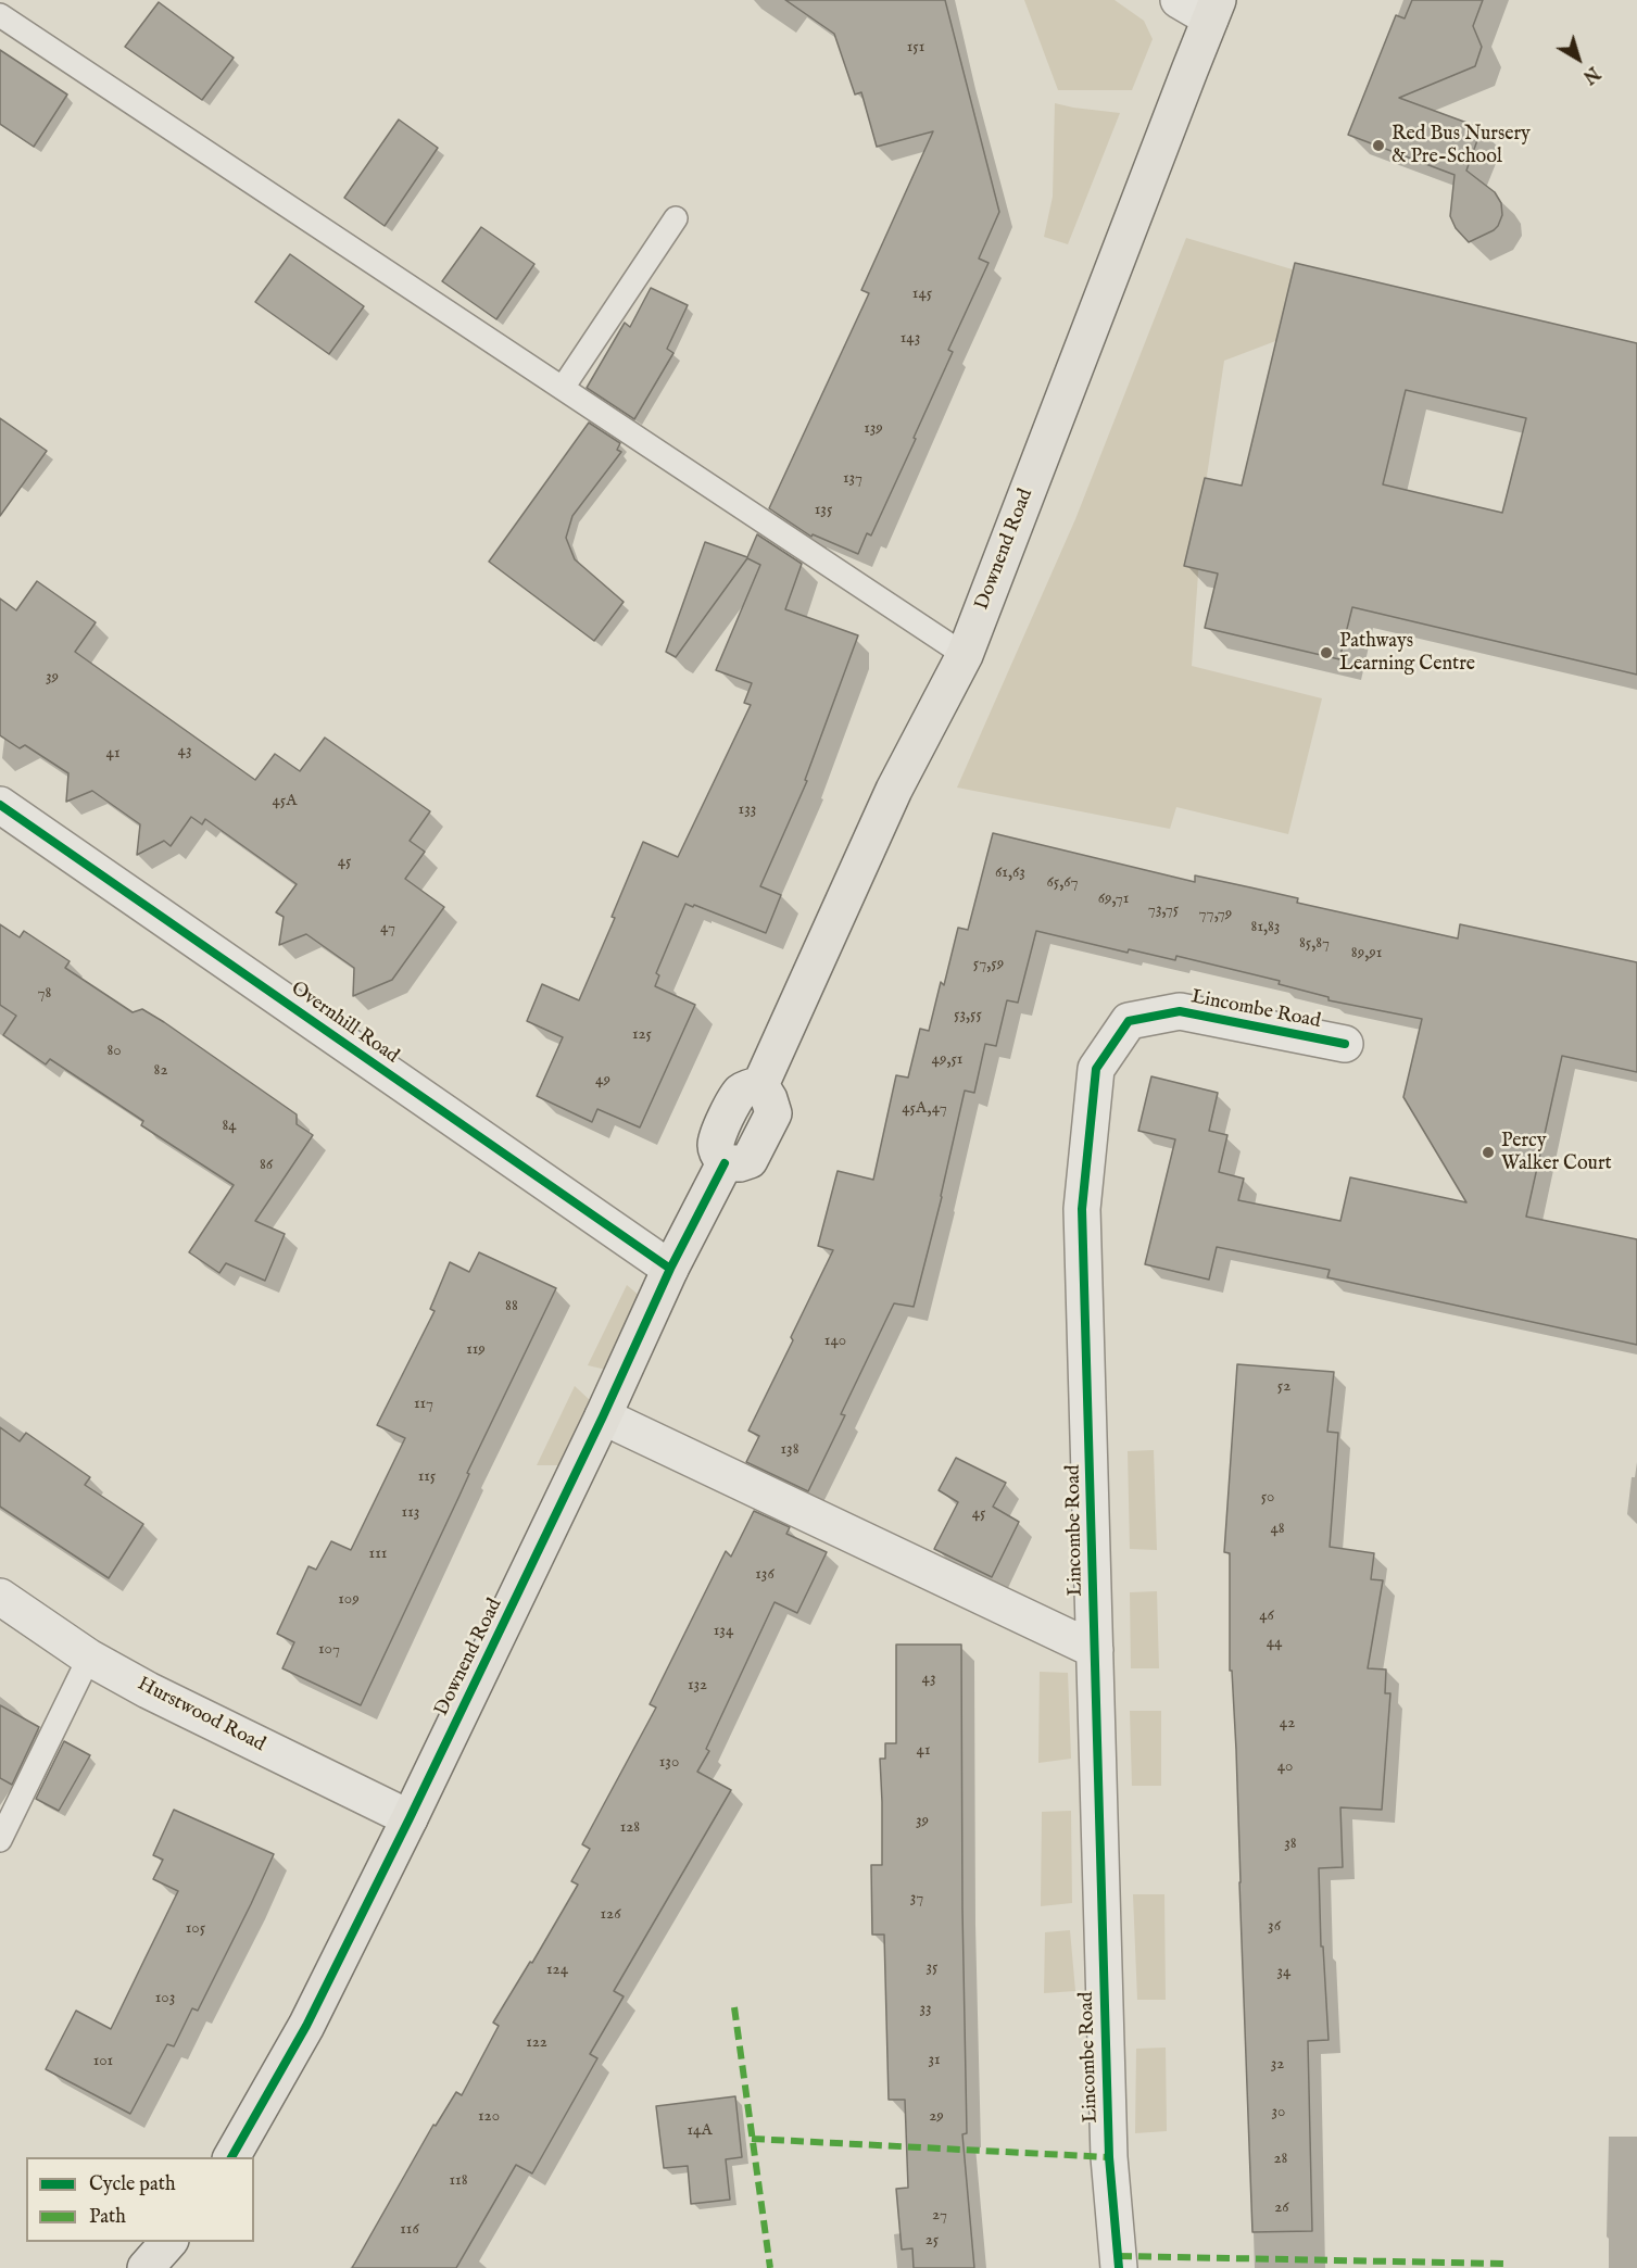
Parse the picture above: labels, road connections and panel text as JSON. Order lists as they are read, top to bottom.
{
  "streets": {
    "main road": ["Downend Road"],
    "street": ["Lincombe Road", "Overnhill Road", "Hurstwood Road"]
  },
  "crossings": [
    ["Downend Road", "Overnhill Road"],
    ["Downend Road", "Hurstwood Road"]
  ],
  "places": ["Red Bus Nursery & Pre-School", "Pathways Learning Centre", "Percy Walker Court"],
  "house_numbers": [
    "151",
    "145",
    "143",
    "139",
    "137",
    "135",
    "39",
    "43",
    "41",
    "45A",
    "133",
    "45",
    "61,63",
    "65,67",
    "69,71",
    "73,75",
    "77,79",
    "81,83",
    "47",
    "85,87",
    "89,91",
    "57,59",
    "78",
    "53,55",
    "125",
    "80",
    "49,51",
    "82",
    "49",
    "45A,47",
    "84",
    "86",
    "88",
    "140",
    "119",
    "52",
    "117",
    "138",
    "115",
    "50",
    "113",
    "45",
    "48",
    "111",
    "136",
    "109",
    "46",
    "134",
    "44",
    "107",
    "43",
    "132",
    "42",
    "41",
    "130",
    "40",
    "39",
    "128",
    "38",
    "37",
    "126",
    "36",
    "105",
    "35",
    "124",
    "34",
    "103",
    "33",
    "122",
    "31",
    "101",
    "32",
    "30",
    "120",
    "29",
    "14A",
    "28",
    "118",
    "26",
    "27",
    "116",
    "25"
  ],
  "legend": ["Cycle path", "Path"],
  "north": "bottom right"
}
